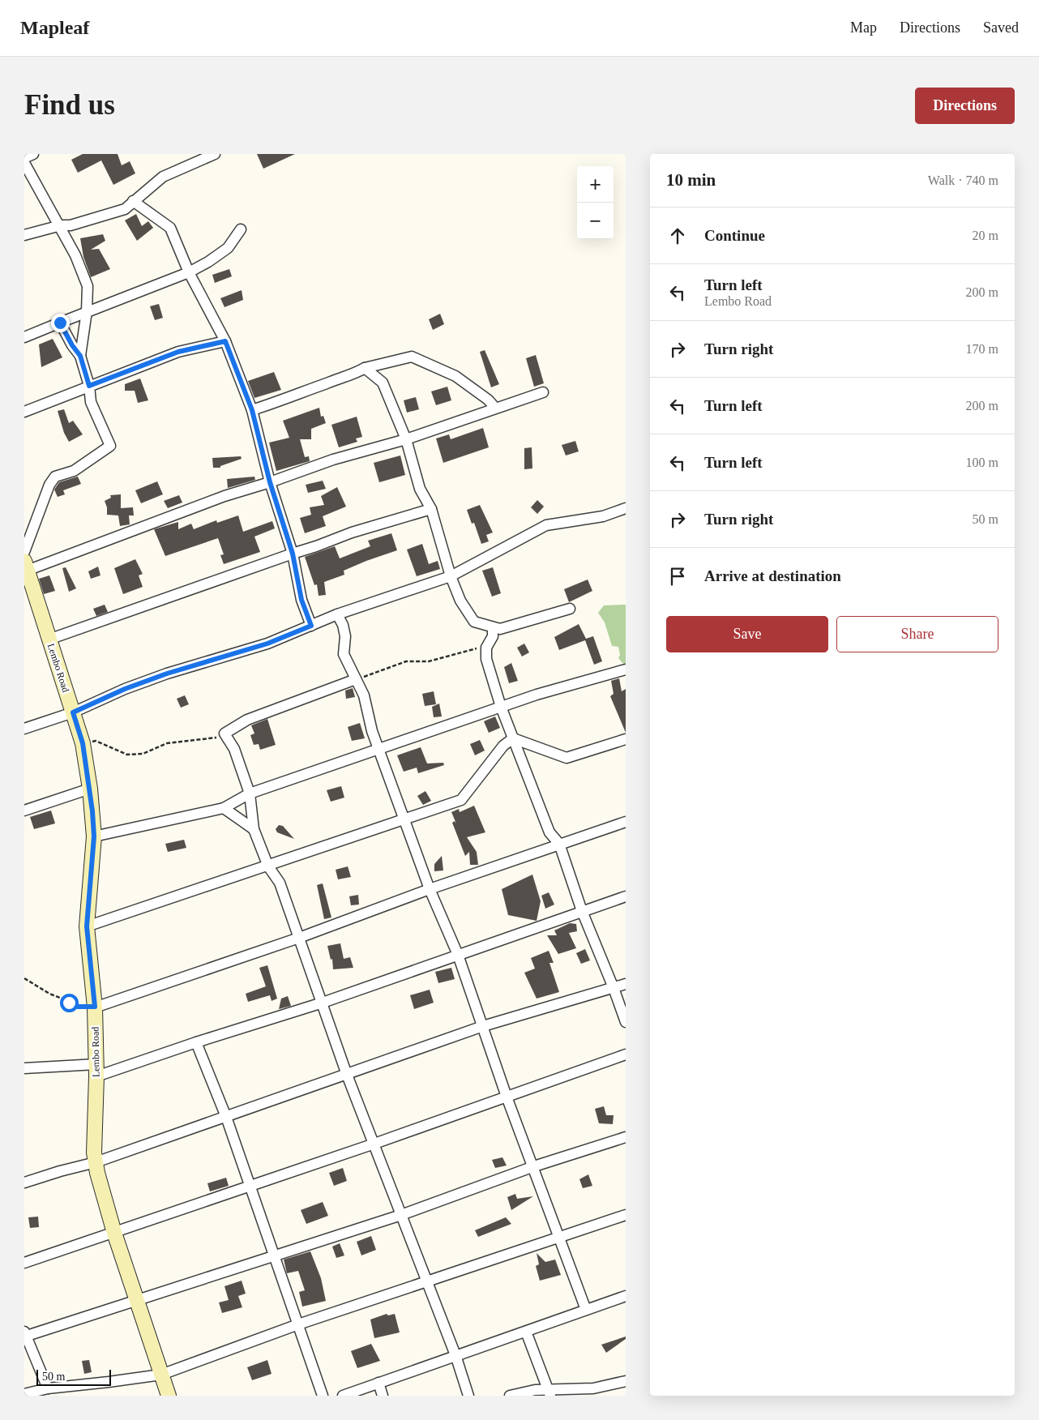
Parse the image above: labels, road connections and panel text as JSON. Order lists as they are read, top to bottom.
{
  "streets": {
    "street": ["Lembo Road"]
  },
  "scale_bar": "50 m",
  "page": {
    "header": "Mapleaf",
    "nav": ["Map", "Directions", "Saved"],
    "buttons": [
      "Directions",
      ["Save", "Share"]
    ],
    "title": "Find us",
    "heading": ["10 min", "Walk · 740 m"],
    "map_buttons": ["+", "−"],
    "list": [
      ["Continue", "20 m"],
      ["Turn left", "Lembo Road", "200 m"],
      ["Turn right", "170 m"],
      ["Turn left", "200 m"],
      ["Turn left", "100 m"],
      ["Turn right", "50 m"],
      "Arrive at destination"
    ],
    "scale": "50 m"
  }
}
